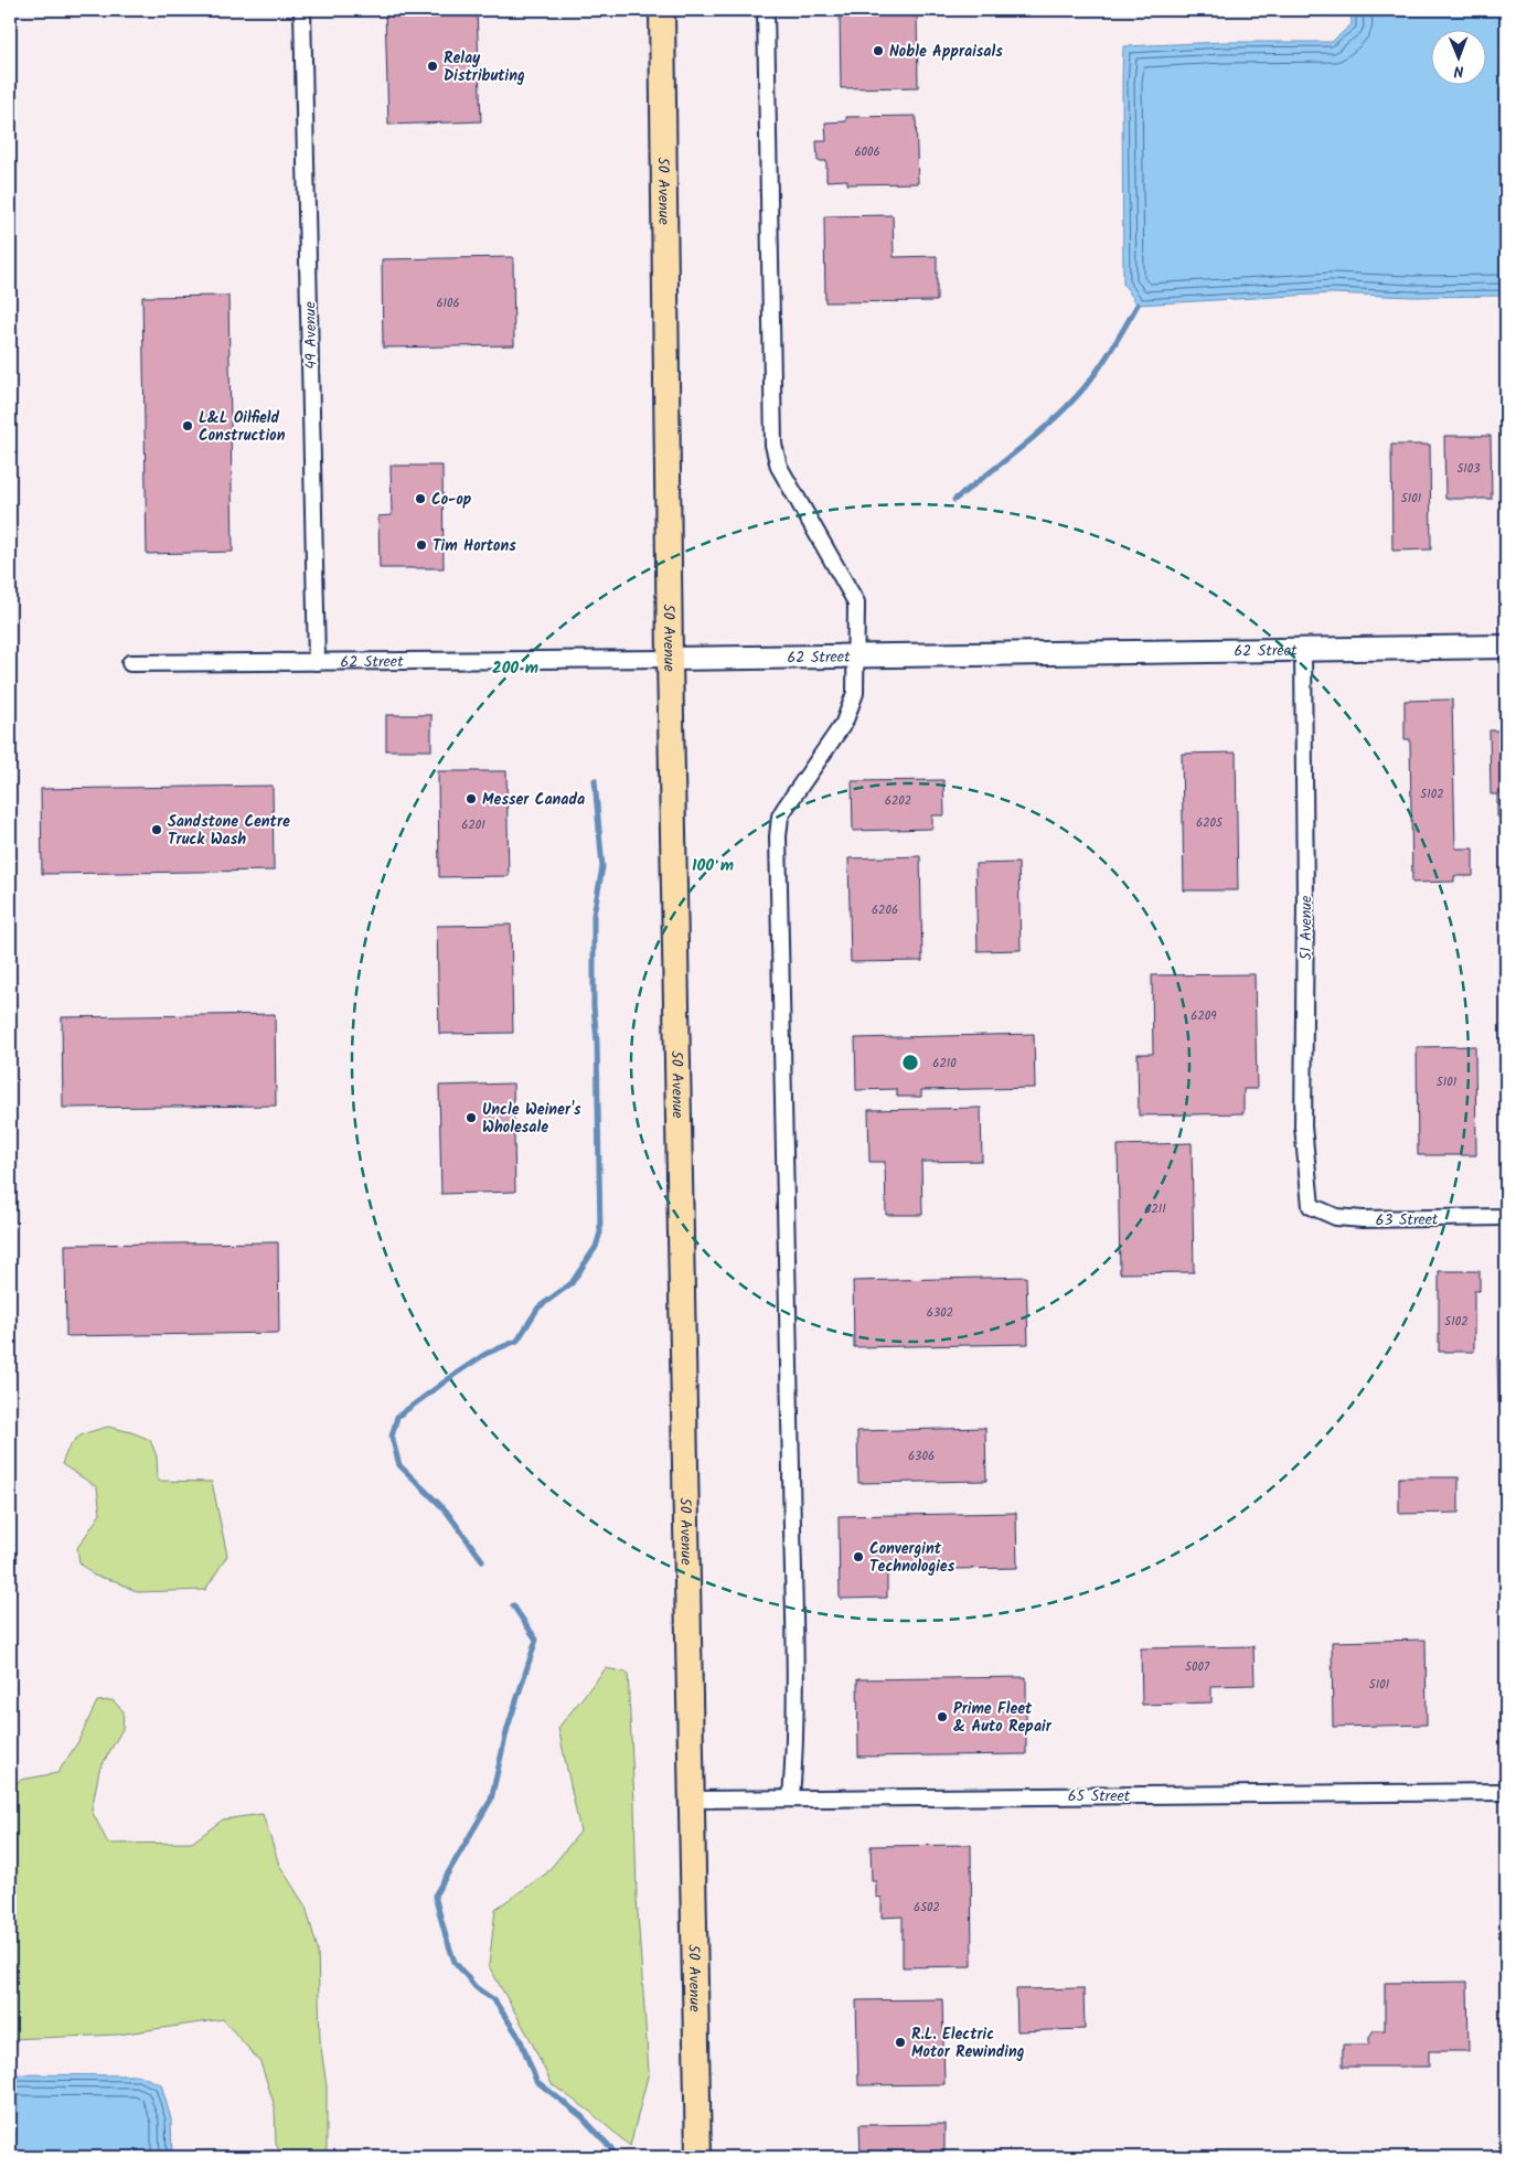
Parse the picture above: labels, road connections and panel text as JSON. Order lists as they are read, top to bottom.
{
  "streets": {
    "main road": ["50 Avenue", "62 Street"],
    "street": [
      "49 Avenue",
      "51 Avenue",
      "63 Street",
      "65 Street"
    ]
  },
  "crossings": [
    ["50 Avenue", "62 Street"],
    ["50 Avenue", "65 Street"],
    ["49 Avenue", "62 Street"],
    ["62 Street", "51 Avenue"],
    ["51 Avenue", "63 Street"]
  ],
  "places": [
    "Noble Appraisals",
    "Relay Distributing",
    "L&L Oilfield Construction",
    "Co-op",
    "Tim Hortons",
    "Messer Canada",
    "Sandstone Centre Truck Wash",
    "Uncle Weiner's Wholesale",
    "Convergint Technologies",
    "Prime Fleet & Auto Repair",
    "R.L. Electric Motor Rewinding"
  ],
  "house_numbers": [
    "6006",
    "6106",
    "5103",
    "5101",
    "5102",
    "6202",
    "6205",
    "6201",
    "6206",
    "6209",
    "6210",
    "5101",
    "6211",
    "6302",
    "5102",
    "6306",
    "5007",
    "5101",
    "6502"
  ],
  "north": "bottom",
  "rings": ["200 m", "100 m"]
}
